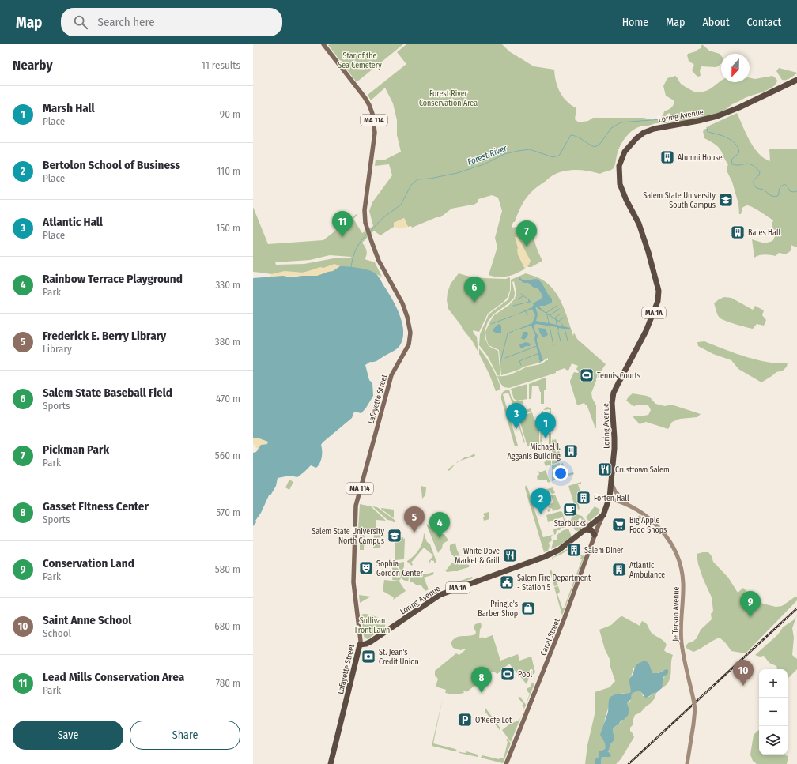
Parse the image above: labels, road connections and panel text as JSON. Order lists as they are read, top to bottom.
{
  "streets": {
    "highway": ["Loring Avenue", "MA 1A", "Lafayette Street"],
    "main road": ["MA 114", "Jefferson Avenue", "Canal Street"]
  },
  "crossings": [
    ["Loring Avenue", "Lafayette Street"],
    ["Loring Avenue", "Jefferson Avenue"],
    ["Loring Avenue", "Canal Street"]
  ],
  "water": ["Forest River"],
  "parks": ["Star of the Sea Cemetery", "Forest River Conservation Area", "Sullivan Front Lawn"],
  "places": {
    "building": [
      "Alumni House",
      "Bates Hall",
      "Michael J. Agganis Building",
      "Forten Hall",
      "Salem Diner",
      "Atlantic Ambulance"
    ],
    "school or university": ["Salem State University South Campus", "Salem State University North Campus"],
    "sports": ["Tennis Courts", "Pool"],
    "restaurant": ["Crusttown Salem", "White Dove Market & Grill"],
    "cafe": ["Starbucks"],
    "supermarket": ["Big Apple Food Shops"],
    "theatre": ["Sophia Gordon Center"],
    "public building": ["Salem Fire Department - Station 5"],
    "shop": ["Pringle's Barber Shop"],
    "bank": ["St. Jean's Credit Union"],
    "parking": ["O'Keefe Lot"]
  },
  "north": "bottom",
  "page": {
    "header": "Map",
    "search": "Search here",
    "nav": [
      "Home",
      "Map",
      "About",
      "Contact"
    ],
    "heading": ["Nearby", "11 results"],
    "list": [
      {
        "mark": "1",
        "name": "Marsh Hall",
        "note": "Place",
        "value": "90 m"
      },
      {
        "mark": "2",
        "name": "Bertolon School of Business",
        "note": "Place",
        "value": "110 m"
      },
      {
        "mark": "3",
        "name": "Atlantic Hall",
        "note": "Place",
        "value": "150 m"
      },
      {
        "mark": "4",
        "name": "Rainbow Terrace Playground",
        "note": "Park",
        "value": "330 m"
      },
      {
        "mark": "5",
        "name": "Frederick E. Berry Library",
        "note": "Library",
        "value": "380 m"
      },
      {
        "mark": "6",
        "name": "Salem State Baseball Field",
        "note": "Sports",
        "value": "470 m"
      },
      {
        "mark": "7",
        "name": "Pickman Park",
        "note": "Park",
        "value": "560 m"
      },
      {
        "mark": "8",
        "name": "Gasset FItness Center",
        "note": "Sports",
        "value": "570 m"
      },
      {
        "mark": "9",
        "name": "Conservation Land",
        "note": "Park",
        "value": "580 m"
      },
      {
        "mark": "10",
        "name": "Saint Anne School",
        "note": "School",
        "value": "680 m"
      },
      {
        "mark": "11",
        "name": "Lead Mills Conservation Area",
        "note": "Park",
        "value": "780 m"
      }
    ],
    "pins": [
      "11",
      "7",
      "6",
      "3",
      "1",
      "2",
      "5",
      "4",
      "9",
      "10",
      "8"
    ],
    "map_buttons": ["+", "−"],
    "buttons": ["Save", "Share"]
  }
}
